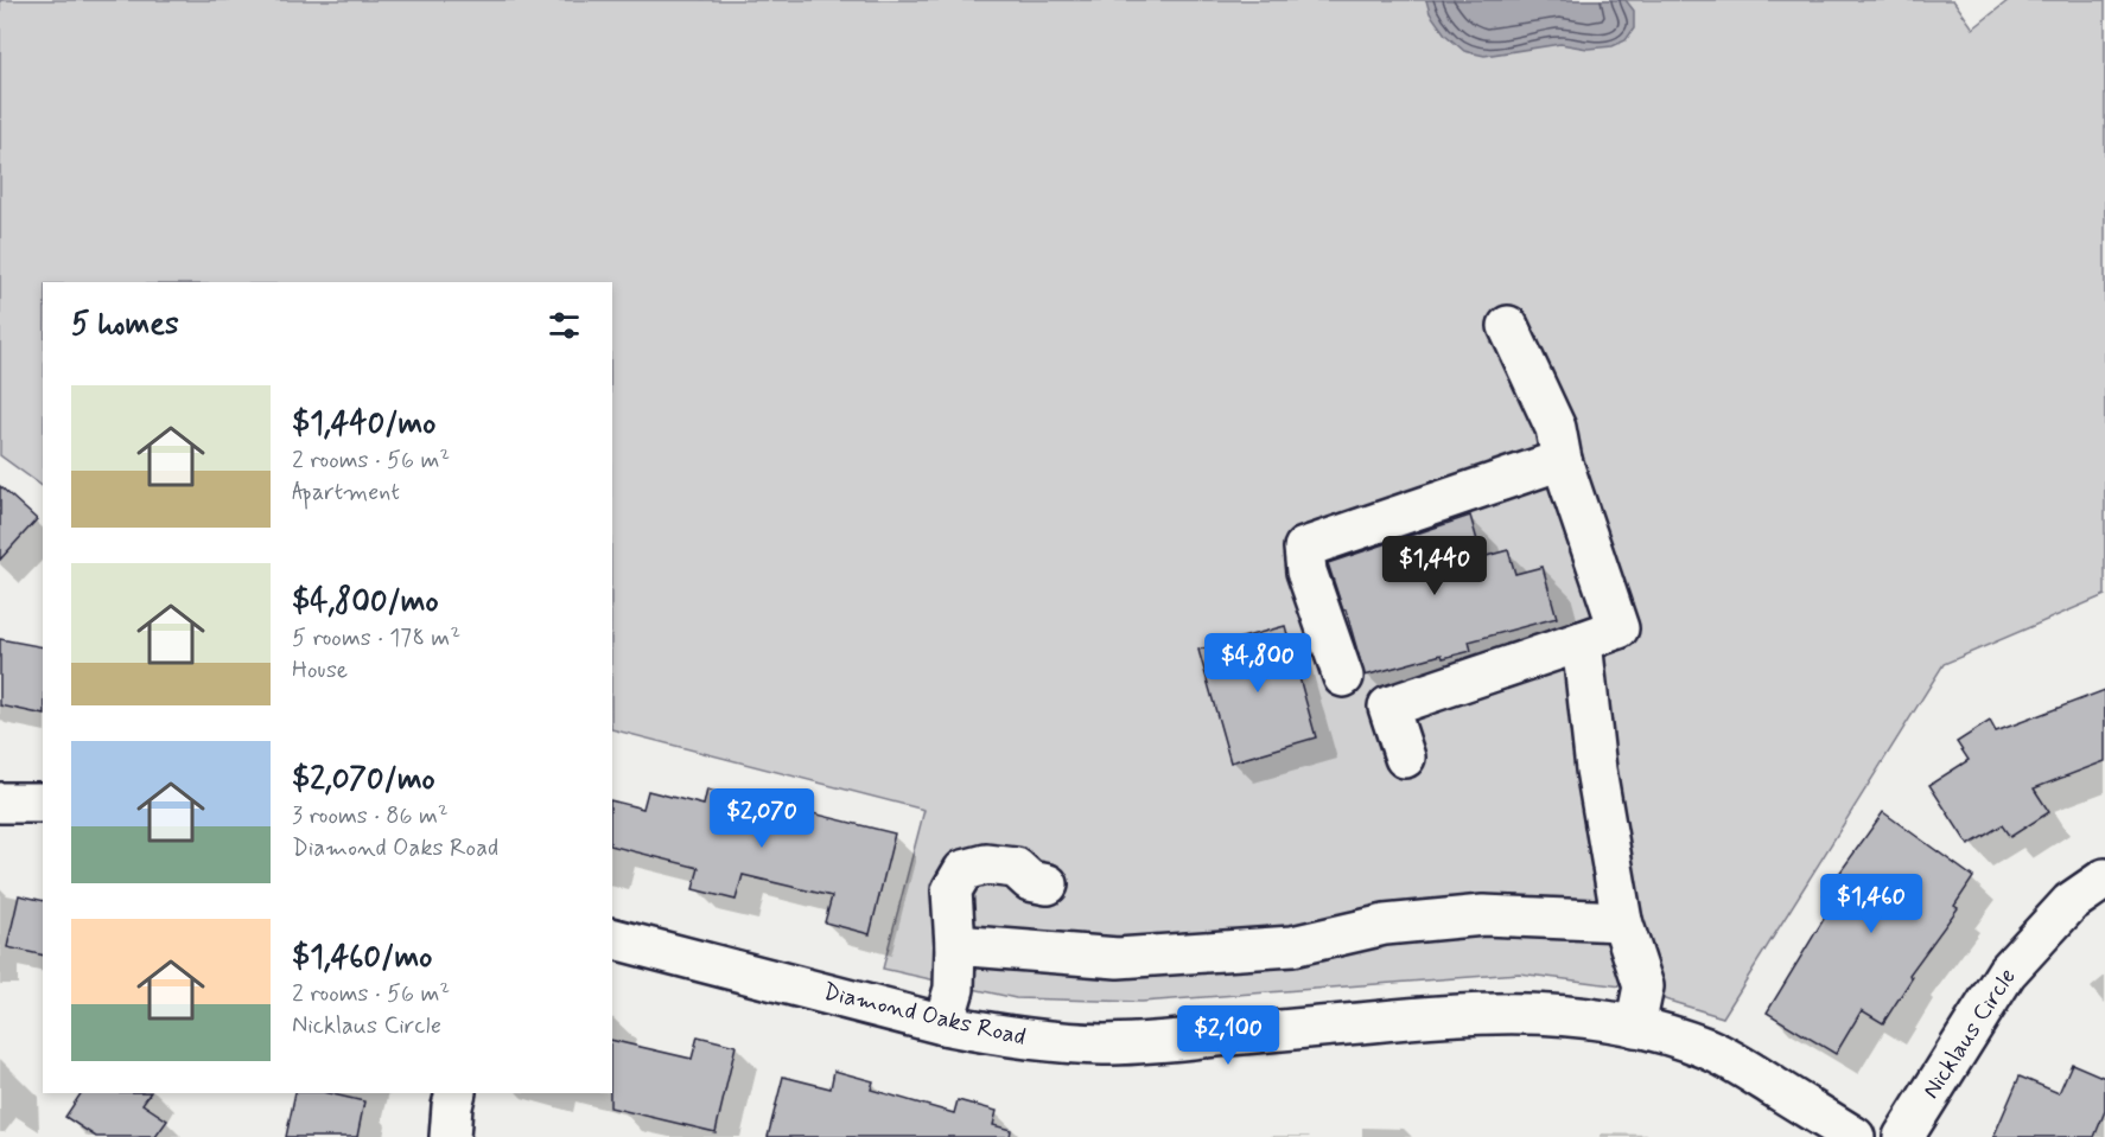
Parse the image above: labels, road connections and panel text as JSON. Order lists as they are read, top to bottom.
{
  "streets": {
    "street": ["Diamond Oaks Road", "Nicklaus Circle"]
  },
  "page": {
    "heading": "5 homes",
    "list": [
      {
        "name": "$1,440/mo",
        "note": "2 rooms · 56 m² · Apartment"
      },
      {
        "name": "$4,800/mo",
        "note": "5 rooms · 178 m² · House"
      },
      {
        "name": "$2,070/mo",
        "note": "3 rooms · 86 m² · Diamond Oaks Road"
      },
      {
        "name": "$1,460/mo",
        "note": "2 rooms · 56 m² · Nicklaus Circle"
      }
    ],
    "price": [
      "$1,440",
      "$4,800",
      "$2,070",
      "$1,460",
      "$2,100"
    ]
  }
}
